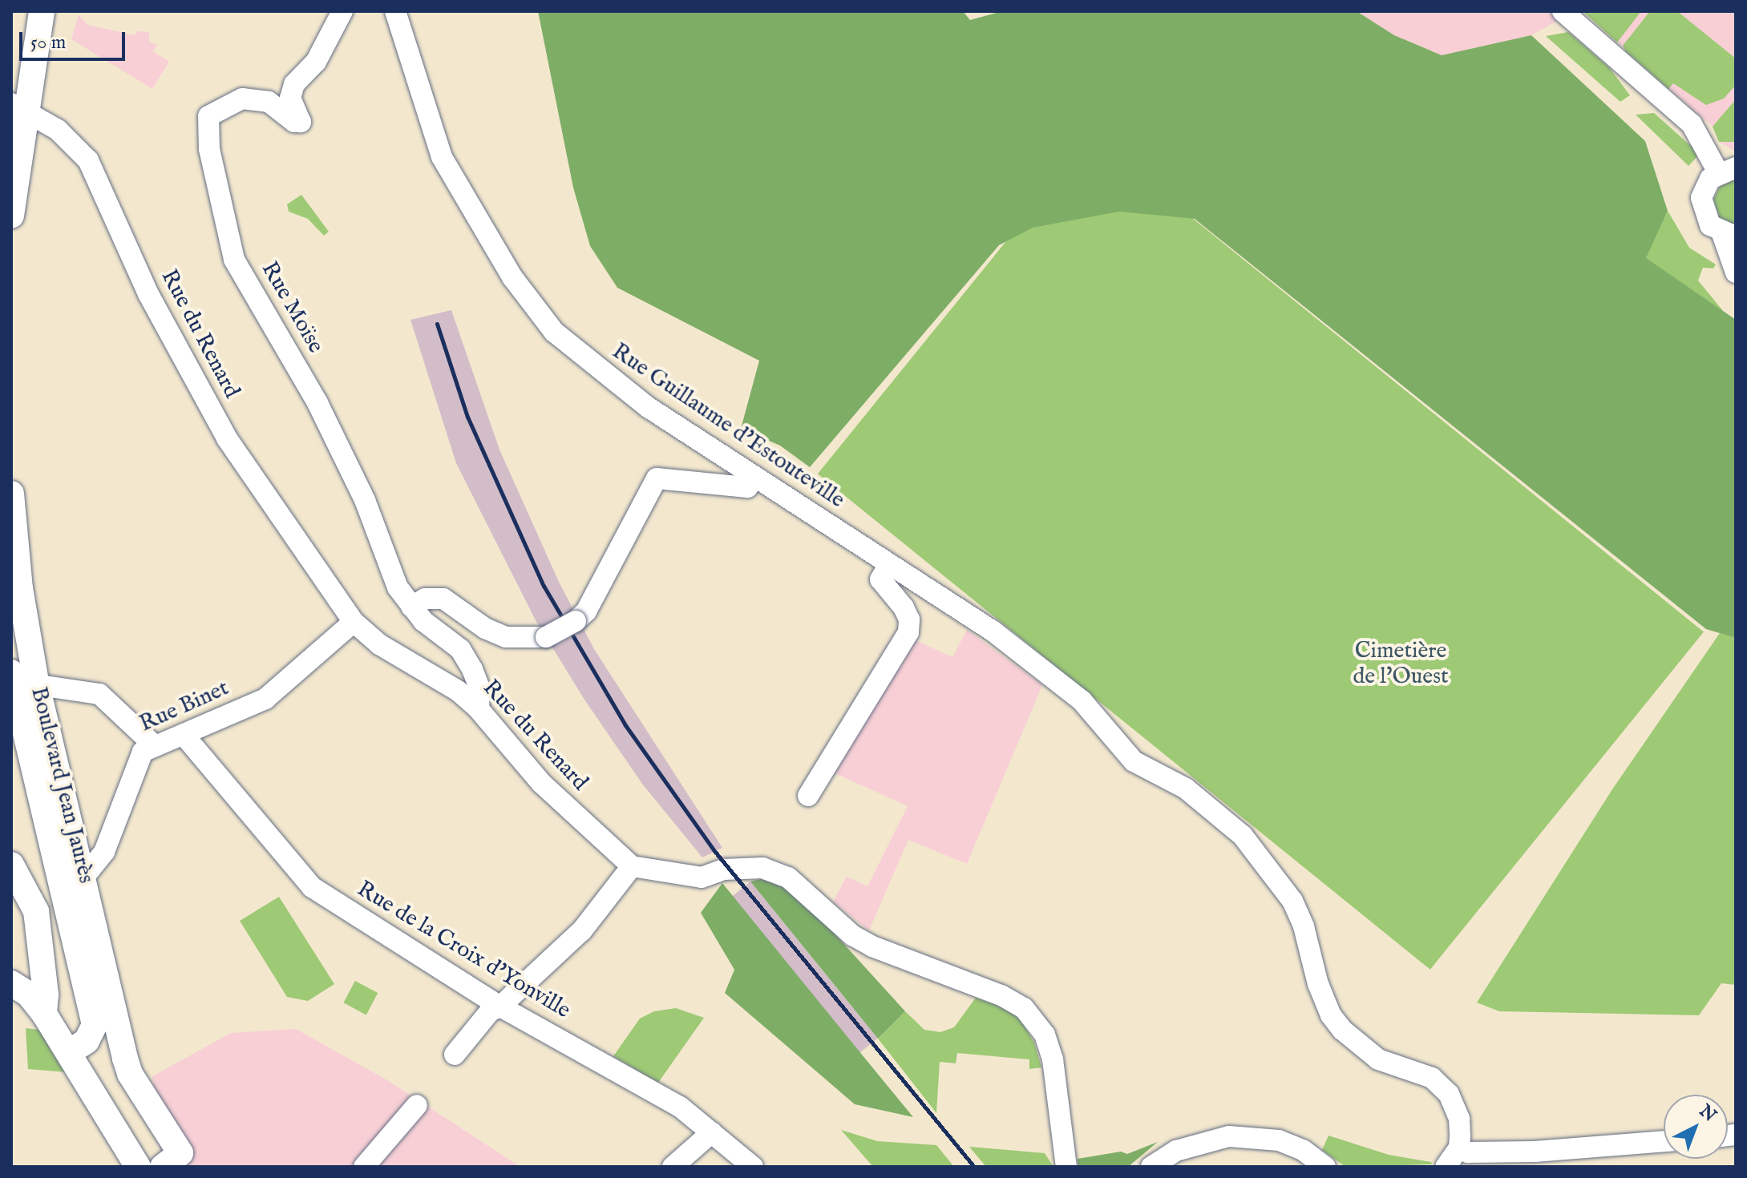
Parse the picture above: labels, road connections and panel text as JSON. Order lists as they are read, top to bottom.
{
  "streets": {
    "main road": ["Boulevard Jean Jaurès"],
    "street": [
      "Rue Moïse",
      "Rue du Renard",
      "Rue Guillaume d'Estouteville",
      "Rue Binet",
      "Rue de la Croix d'Yonville"
    ]
  },
  "crossings": [
    ["Rue Moïse", "Rue du Renard"],
    ["Rue du Renard", "Rue Binet"],
    ["Rue Binet", "Boulevard Jean Jaurès"],
    ["Rue Binet", "Rue de la Croix d'Yonville"]
  ],
  "parks": ["Cimetière de l'Ouest"],
  "scale_bar": "50 m",
  "north": "top right"
}
